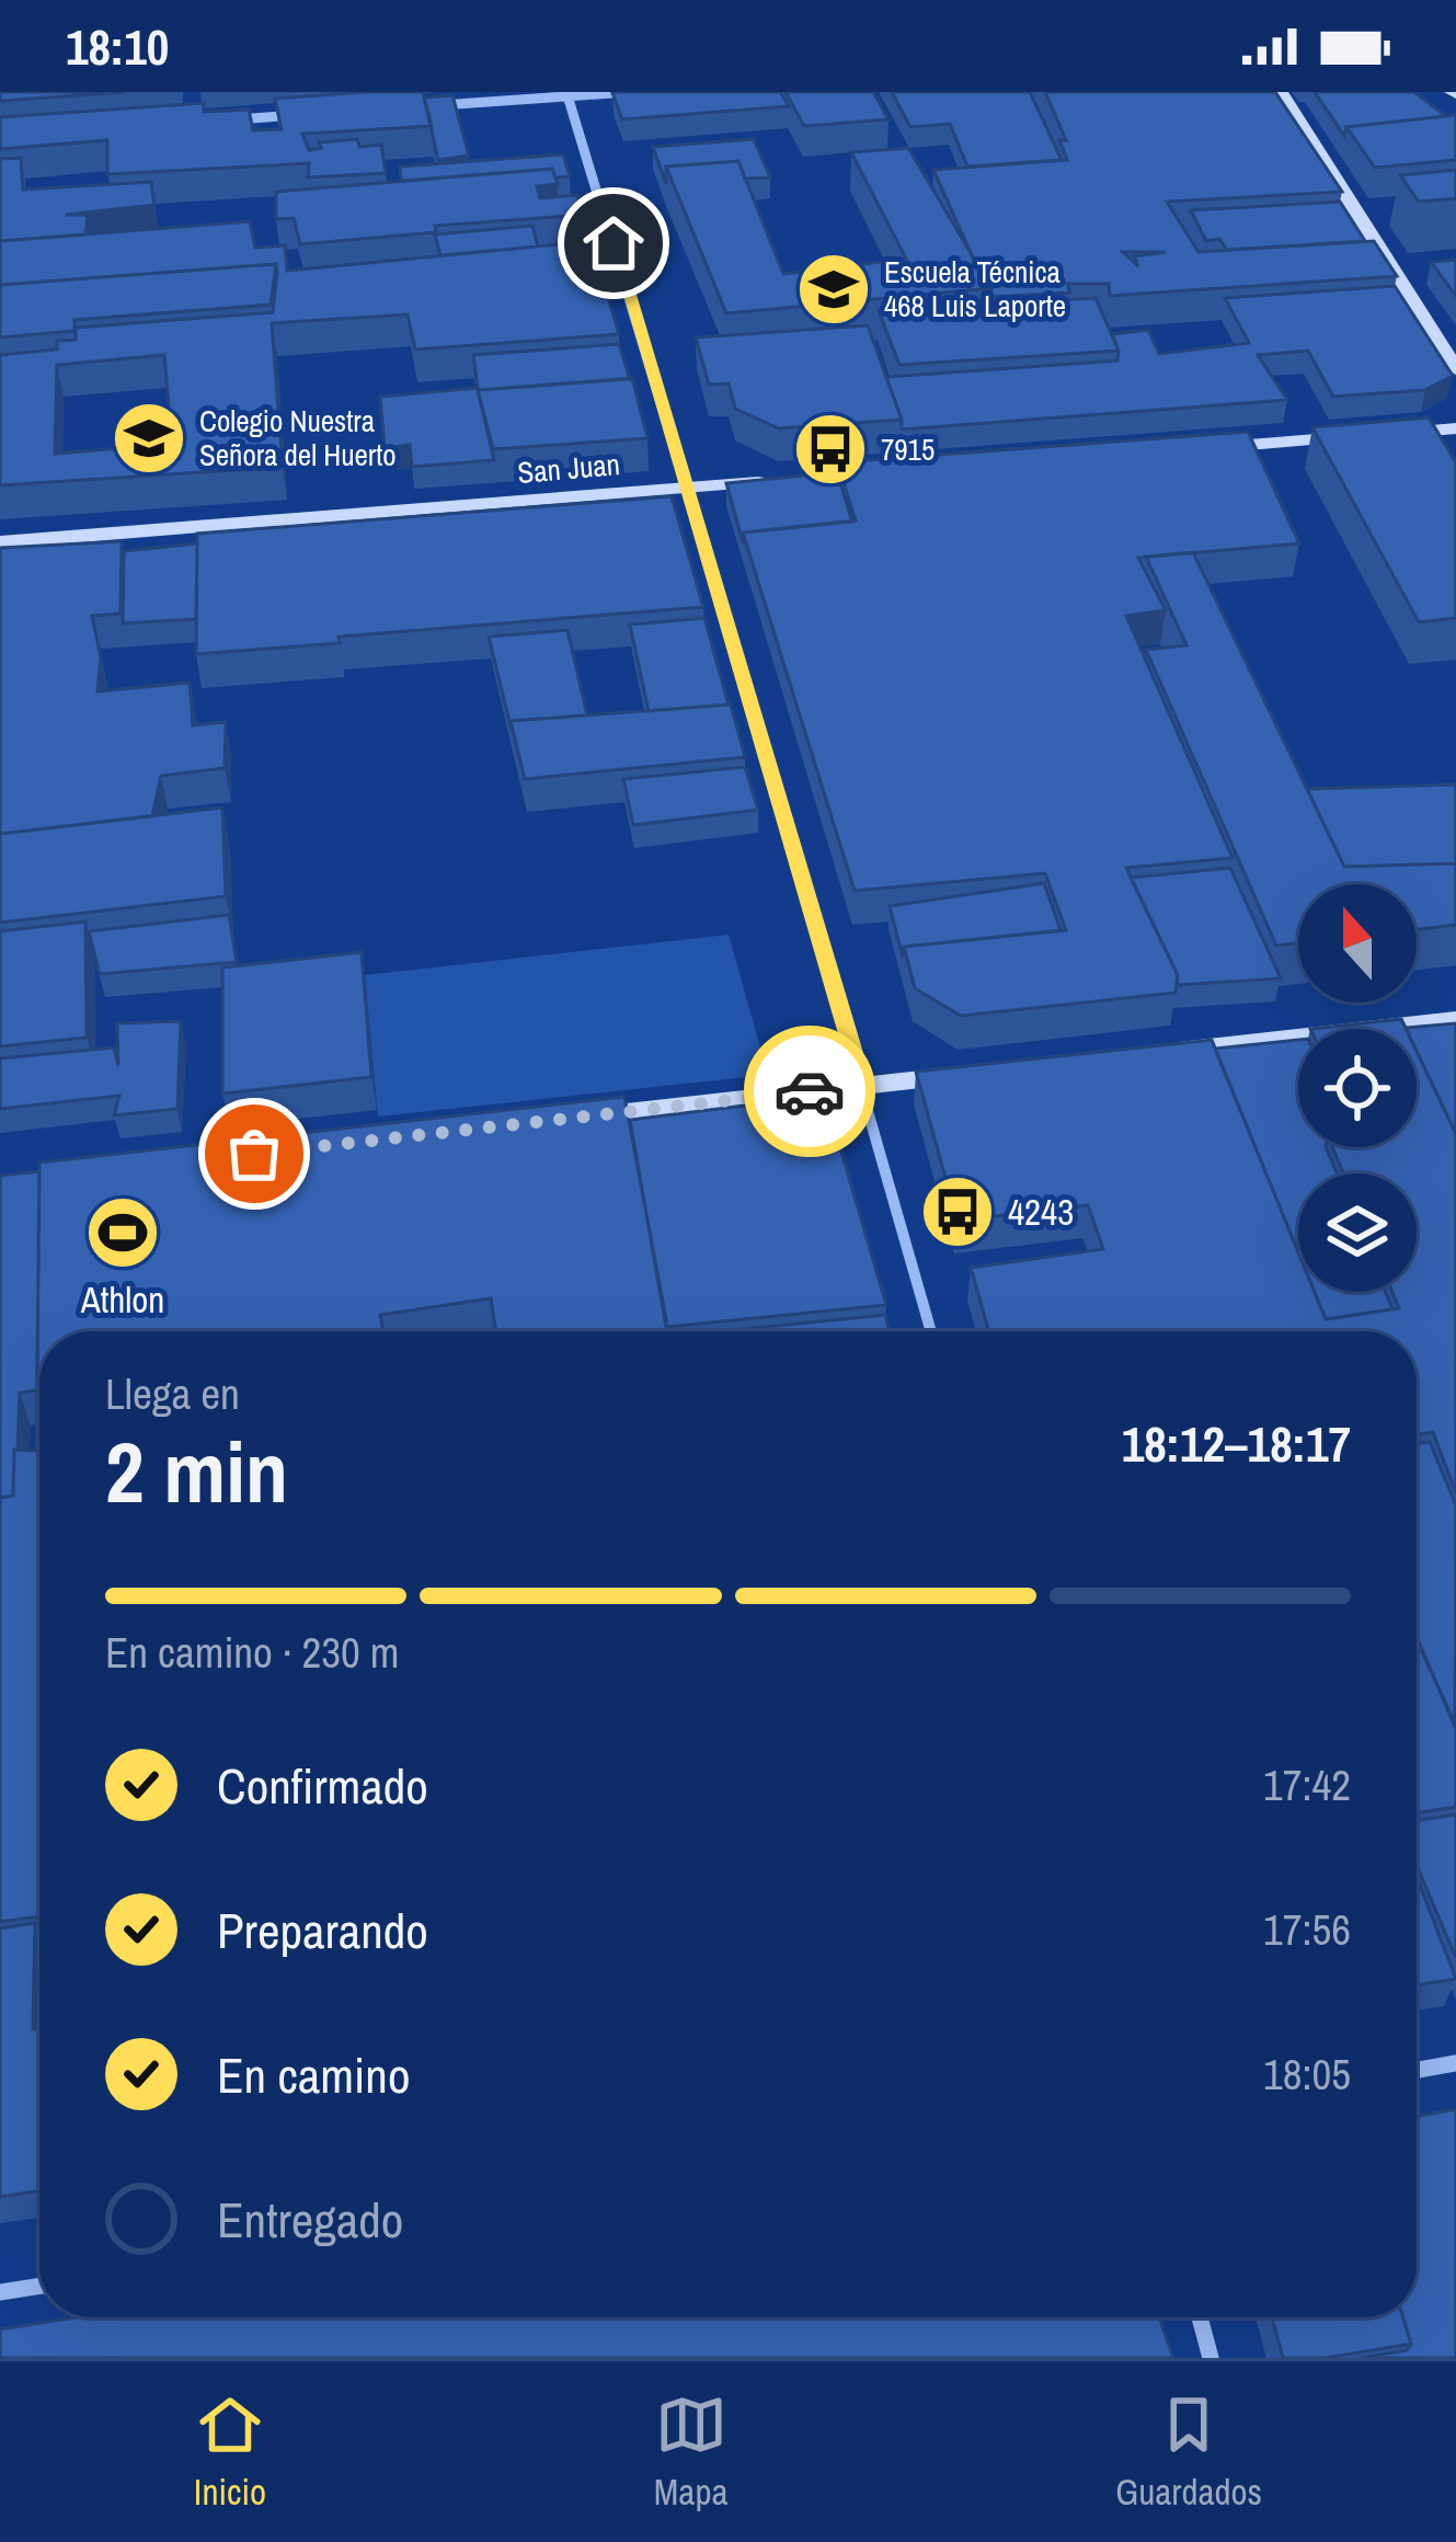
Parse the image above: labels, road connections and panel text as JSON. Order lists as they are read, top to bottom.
{
  "streets": {
    "main road": ["San Juan"]
  },
  "places": {
    "school or university": ["Escuela Técnica 468 Luis Laporte", "Colegio Nuestra Señora del Huerto"],
    "bus stop": ["7915", "4243"],
    "sports": ["Athlon"]
  },
  "north": "top",
  "page": {
    "status": "18:10",
    "heading": ["2 min", "Llega en", "18:12–18:17"],
    "bar": "En camino · 230 m",
    "list": [
      ["Confirmado", "17:42"],
      ["Preparando", "17:56"],
      ["En camino", "18:05"],
      "Entregado"
    ],
    "tabs": ["Inicio", "Mapa", "Guardados"]
  }
}
